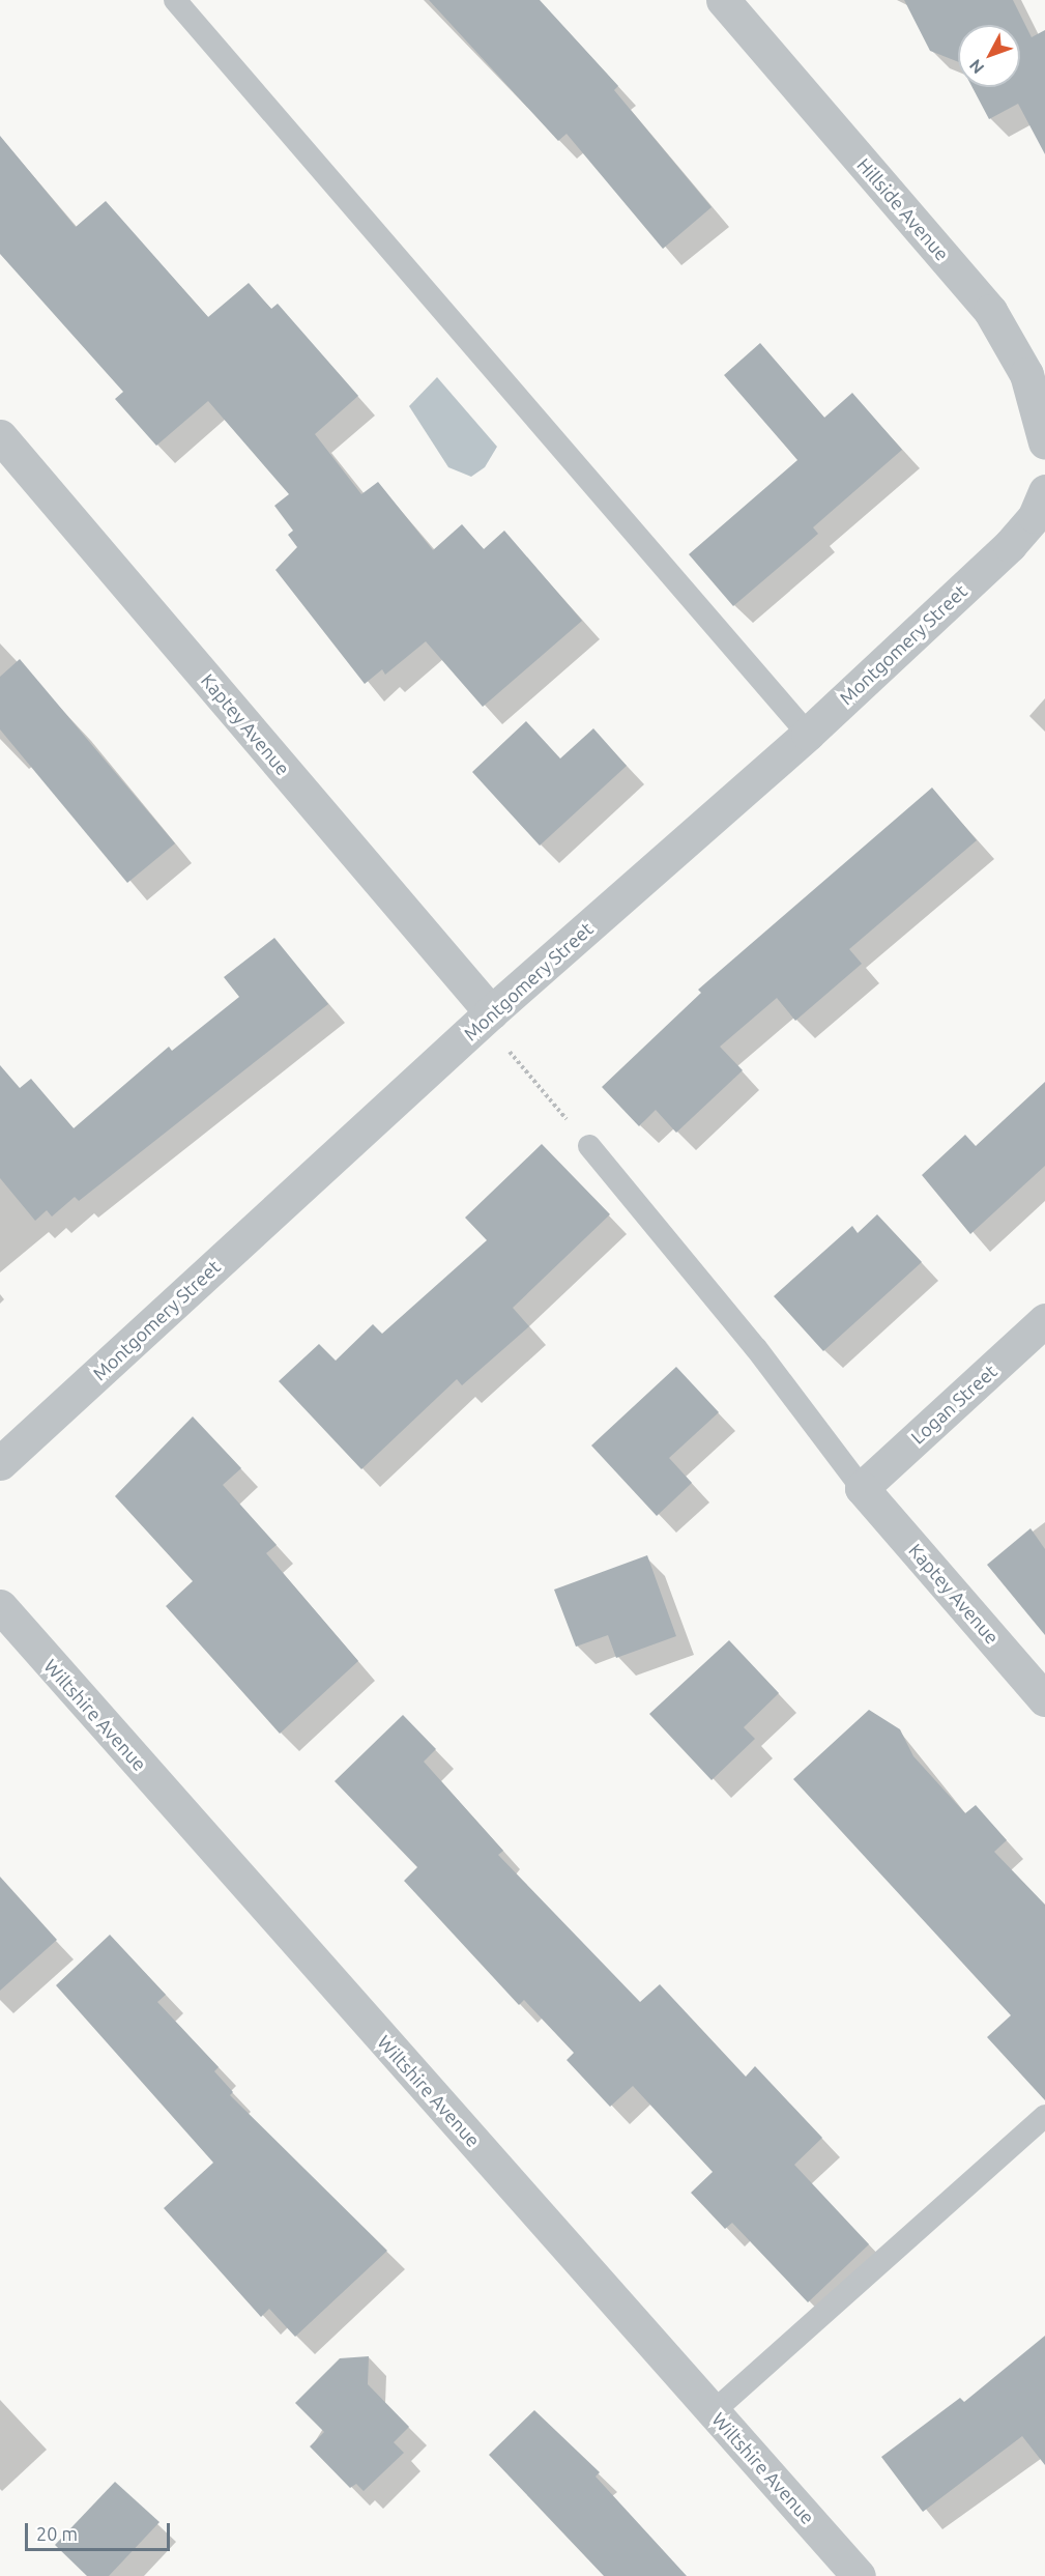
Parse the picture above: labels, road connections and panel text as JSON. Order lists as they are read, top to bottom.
{
  "streets": {
    "street": [
      "Hillside Avenue",
      "Montgomery Street",
      "Kaptey Avenue",
      "Logan Street",
      "Wiltshire Avenue"
    ]
  },
  "crossings": [
    ["Montgomery Street", "Kaptey Avenue"],
    ["Kaptey Avenue", "Logan Street"]
  ],
  "scale_bar": "20 m",
  "north": "bottom left"
}
